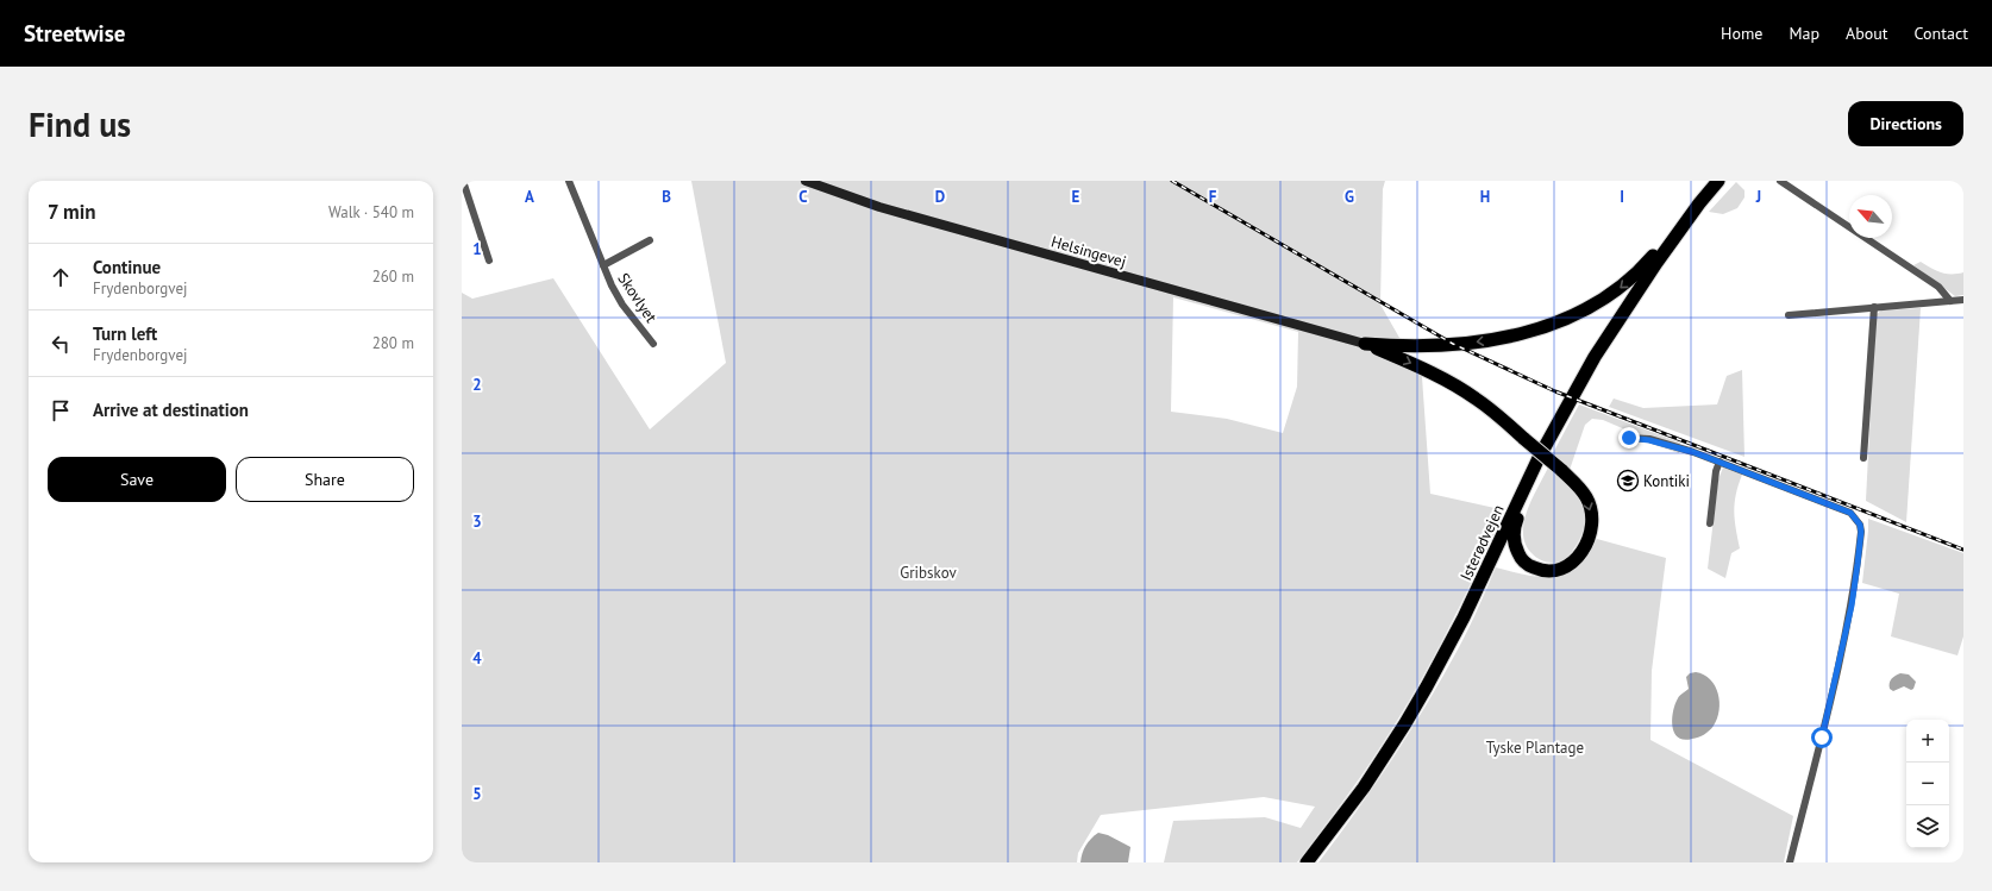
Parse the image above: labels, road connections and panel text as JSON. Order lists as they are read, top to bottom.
{
  "streets": {
    "highway": ["Isterødvejen"],
    "street": ["Helsingevej", "Skovlyet"]
  },
  "parks": ["Gribskov", "Tyske Plantage"],
  "places": {
    "school or university": ["Kontiki"]
  },
  "north": "top left",
  "page": {
    "header": "Streetwise",
    "nav": [
      "Home",
      "Map",
      "About",
      "Contact"
    ],
    "buttons": [
      "Directions",
      ["Save", "Share"]
    ],
    "title": "Find us",
    "heading": ["7 min", "Walk · 540 m"],
    "list": [
      ["Continue", "Frydenborgvej", "260 m"],
      ["Turn left", "Frydenborgvej", "280 m"],
      "Arrive at destination"
    ],
    "map_buttons": ["+", "−"]
  },
  "grid": {
    "columns": [
      "A",
      "B",
      "C",
      "D",
      "E",
      "F",
      "G",
      "H",
      "I",
      "J"
    ],
    "rows": [
      "1",
      "2",
      "3",
      "4",
      "5"
    ]
  }
}
